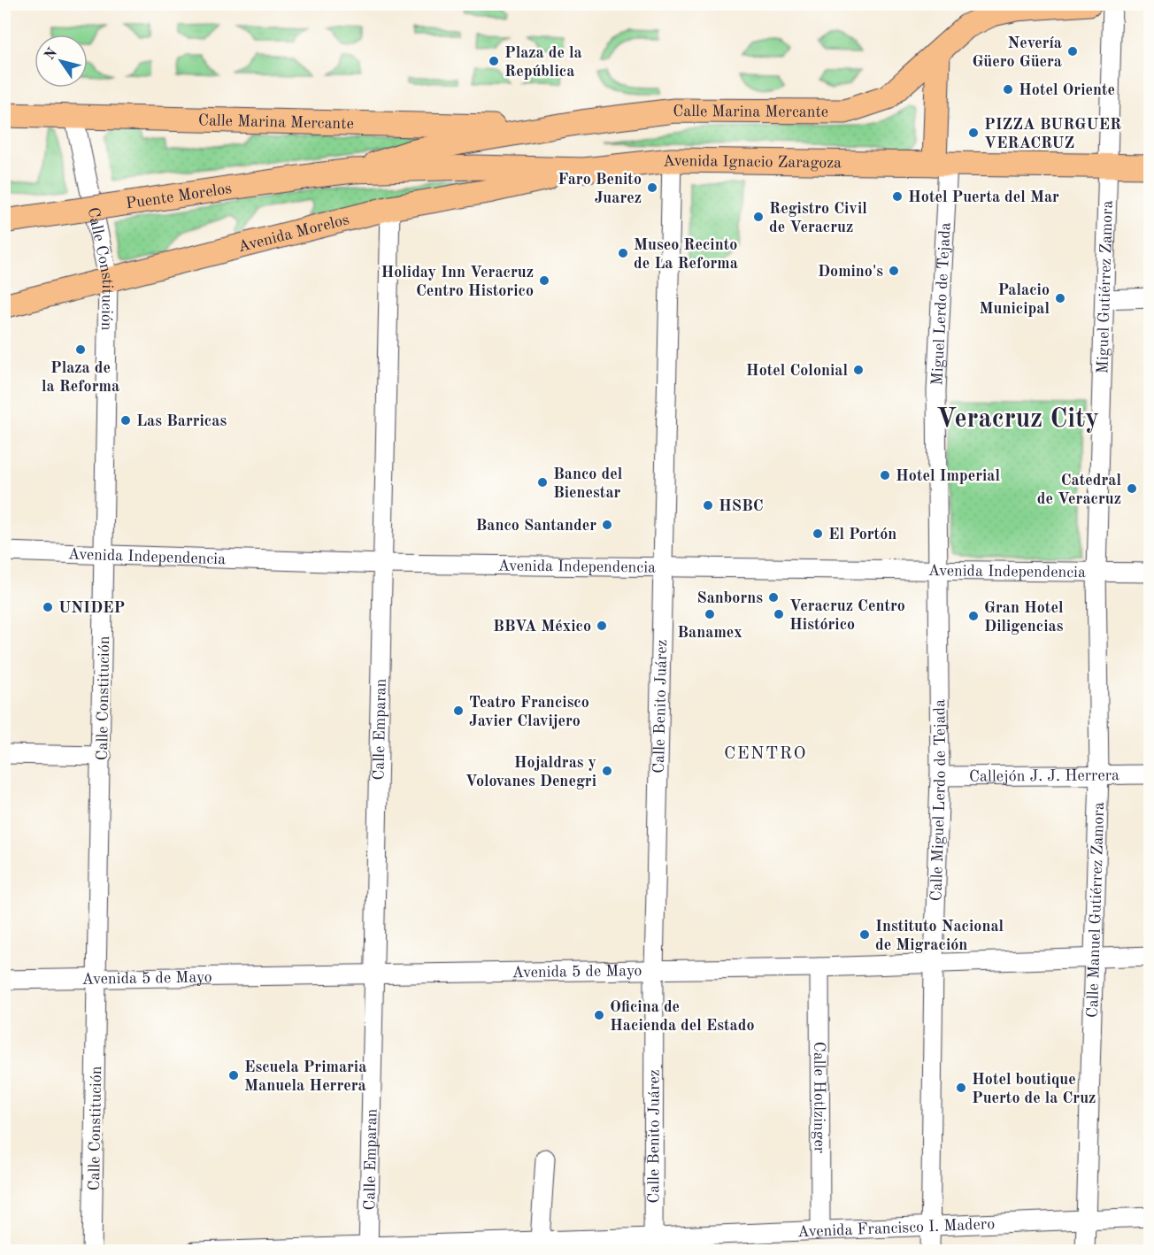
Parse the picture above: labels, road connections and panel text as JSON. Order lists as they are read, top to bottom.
{
  "streets": {
    "main road": [
      "Calle Marina Mercante",
      "Avenida Ignacio Zaragoza",
      "Puente Morelos",
      "Avenida Morelos"
    ],
    "street": [
      "Calle Constitución",
      "Miguel Gutiérrez Zamora",
      "Miguel Lerdo de Tejada",
      "Avenida Independencia",
      "Calle Benito Juárez",
      "Calle Emparan",
      "Callejón J. J. Herrera",
      "Calle Miguel Lerdo de Tejada",
      "Calle Manuel Gutiérrez Zamora",
      "Avenida 5 de Mayo",
      "Calle Hotlzinger",
      "Avenida Francisco I. Madero"
    ]
  },
  "crossings": [
    ["Calle Marina Mercante", "Avenida Ignacio Zaragoza"],
    ["Calle Marina Mercante", "Puente Morelos"],
    ["Calle Marina Mercante", "Calle Constitución"],
    ["Avenida Ignacio Zaragoza", "Puente Morelos"],
    ["Avenida Ignacio Zaragoza", "Avenida Morelos"],
    ["Avenida Ignacio Zaragoza", "Miguel Gutiérrez Zamora"],
    ["Avenida Ignacio Zaragoza", "Miguel Lerdo de Tejada"],
    ["Avenida Ignacio Zaragoza", "Calle Benito Juárez"],
    ["Avenida Morelos", "Calle Constitución"],
    ["Avenida Morelos", "Calle Emparan"],
    ["Calle Constitución", "Avenida Independencia"],
    ["Calle Constitución", "Avenida 5 de Mayo"],
    ["Miguel Gutiérrez Zamora", "Avenida Independencia"],
    ["Miguel Gutiérrez Zamora", "Calle Manuel Gutiérrez Zamora"],
    ["Miguel Lerdo de Tejada", "Avenida Independencia"],
    ["Miguel Lerdo de Tejada", "Calle Miguel Lerdo de Tejada"],
    ["Avenida Independencia", "Calle Benito Juárez"],
    ["Avenida Independencia", "Calle Emparan"],
    ["Avenida Independencia", "Calle Miguel Lerdo de Tejada"],
    ["Avenida Independencia", "Calle Manuel Gutiérrez Zamora"],
    ["Calle Benito Juárez", "Avenida 5 de Mayo"],
    ["Calle Benito Juárez", "Avenida Francisco I. Madero"],
    ["Calle Emparan", "Avenida 5 de Mayo"],
    ["Calle Emparan", "Avenida Francisco I. Madero"],
    ["Callejón J. J. Herrera", "Calle Miguel Lerdo de Tejada"],
    ["Callejón J. J. Herrera", "Calle Manuel Gutiérrez Zamora"],
    ["Calle Miguel Lerdo de Tejada", "Avenida 5 de Mayo"],
    ["Calle Miguel Lerdo de Tejada", "Avenida Francisco I. Madero"],
    ["Calle Manuel Gutiérrez Zamora", "Avenida 5 de Mayo"],
    ["Calle Manuel Gutiérrez Zamora", "Avenida Francisco I. Madero"],
    ["Avenida 5 de Mayo", "Calle Hotlzinger"],
    ["Calle Hotlzinger", "Avenida Francisco I. Madero"]
  ],
  "districts": ["Veracruz City", "CENTRO"],
  "places": [
    "Nevería Güero Güera",
    "Plaza de la República",
    "Hotel Oriente",
    "PIZZA BURGUER VERACRUZ",
    "Faro Benito Juarez",
    "Hotel Puerta del Mar",
    "Registro Civil de Veracruz",
    "Museo Recinto de La Reforma",
    "Domino's",
    "Holiday Inn Veracruz Centro Historico",
    "Palacio Municipal",
    "Plaza de la Reforma",
    "Hotel Colonial",
    "Las Barricas",
    "Hotel Imperial",
    "Banco del Bienestar",
    "Catedral de Veracruz",
    "HSBC",
    "Banco Santander",
    "El Portón",
    "Sanborns",
    "UNIDEP",
    "Banamex",
    "Veracruz Centro Histórico",
    "Gran Hotel Diligencias",
    "BBVA México",
    "Teatro Francisco Javier Clavijero",
    "Hojaldras y Volovanes Denegri",
    "Instituto Nacional de Migración",
    "Oficina de Hacienda del Estado",
    "Escuela Primaria Manuela Herrera",
    "Hotel boutique Puerto de la Cruz"
  ],
  "north": "top left"
}
